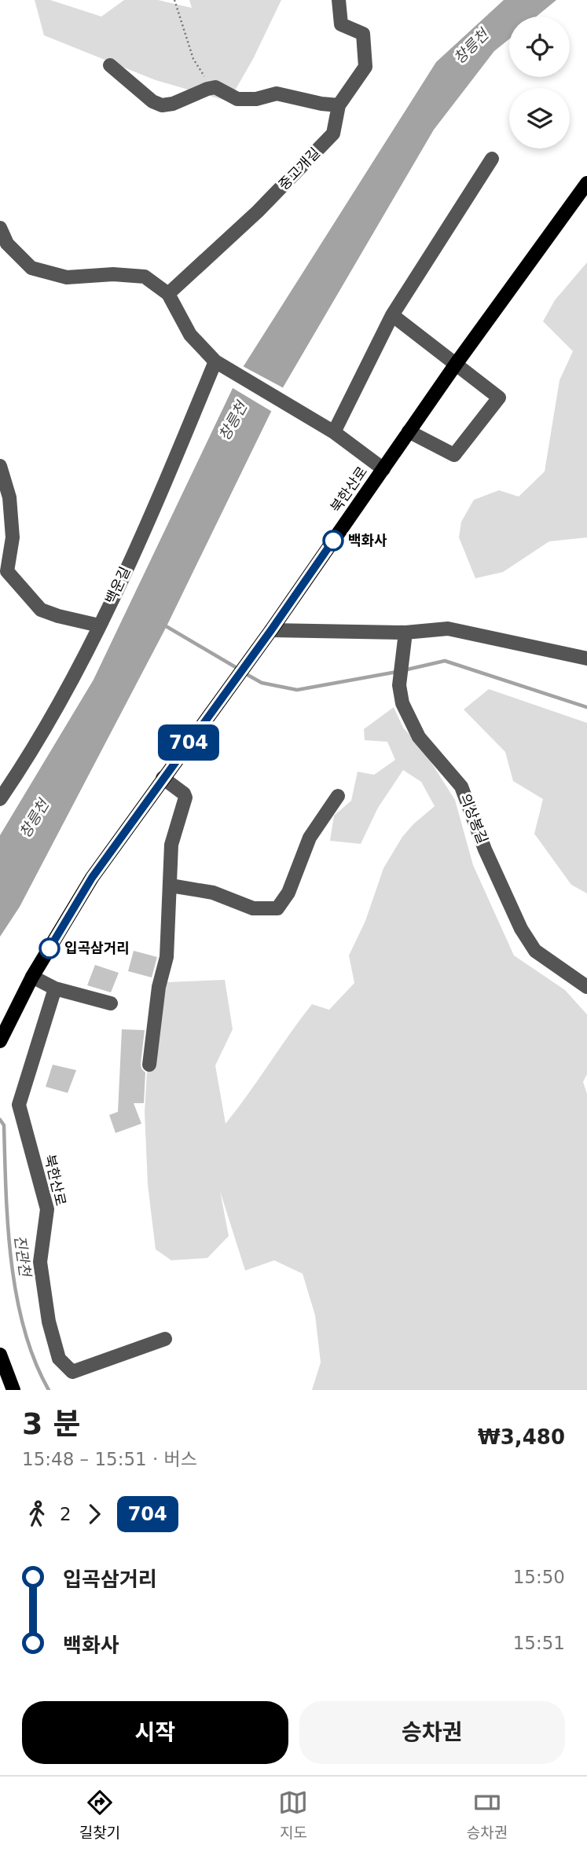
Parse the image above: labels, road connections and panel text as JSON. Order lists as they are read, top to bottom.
{
  "streets": {
    "main road": ["북한산로"],
    "street": ["중고개길", "백운길", "의상봉길"]
  },
  "water": ["창릉천", "진관천"],
  "places": ["백화사", "입곡삼거리"],
  "lines": ["bus line 704"],
  "page": {
    "on_map": "704",
    "heading": ["3 분", "15:48 – 15:51 · 버스", "₩3,480"],
    "legs": ["2", "704"],
    "list": [
      {
        "name": "입곡삼거리",
        "value": "15:50"
      },
      {
        "name": "백화사",
        "value": "15:51"
      }
    ],
    "buttons": ["시작", "승차권"],
    "tabs": ["길찾기", "지도", "승차권"]
  }
}
